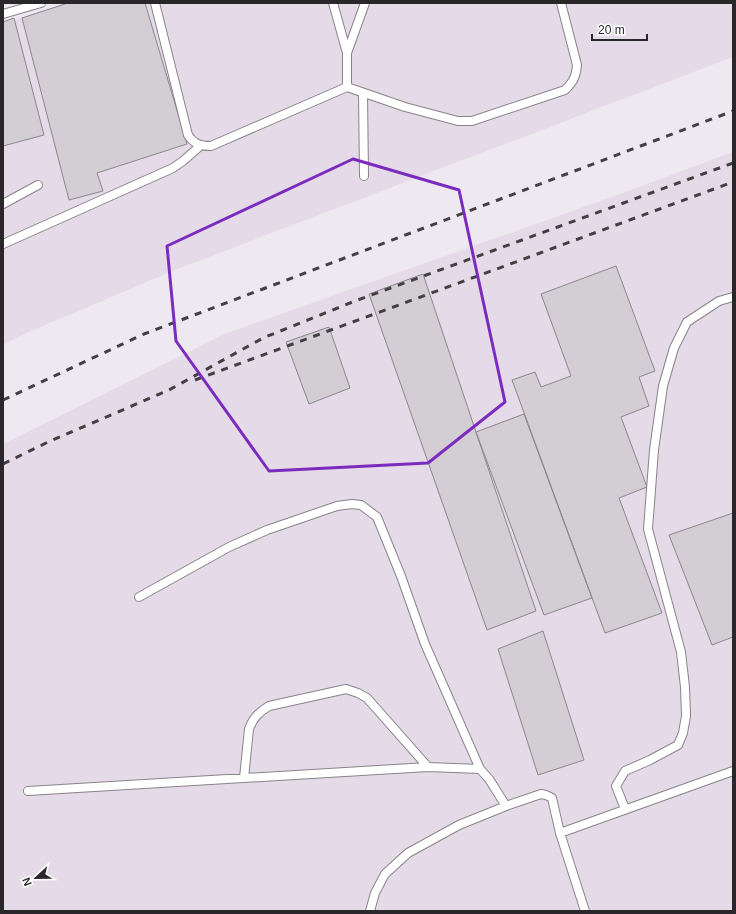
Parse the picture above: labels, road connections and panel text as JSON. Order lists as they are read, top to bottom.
{
  "scale_bar": "20 m",
  "north": "left"
}
